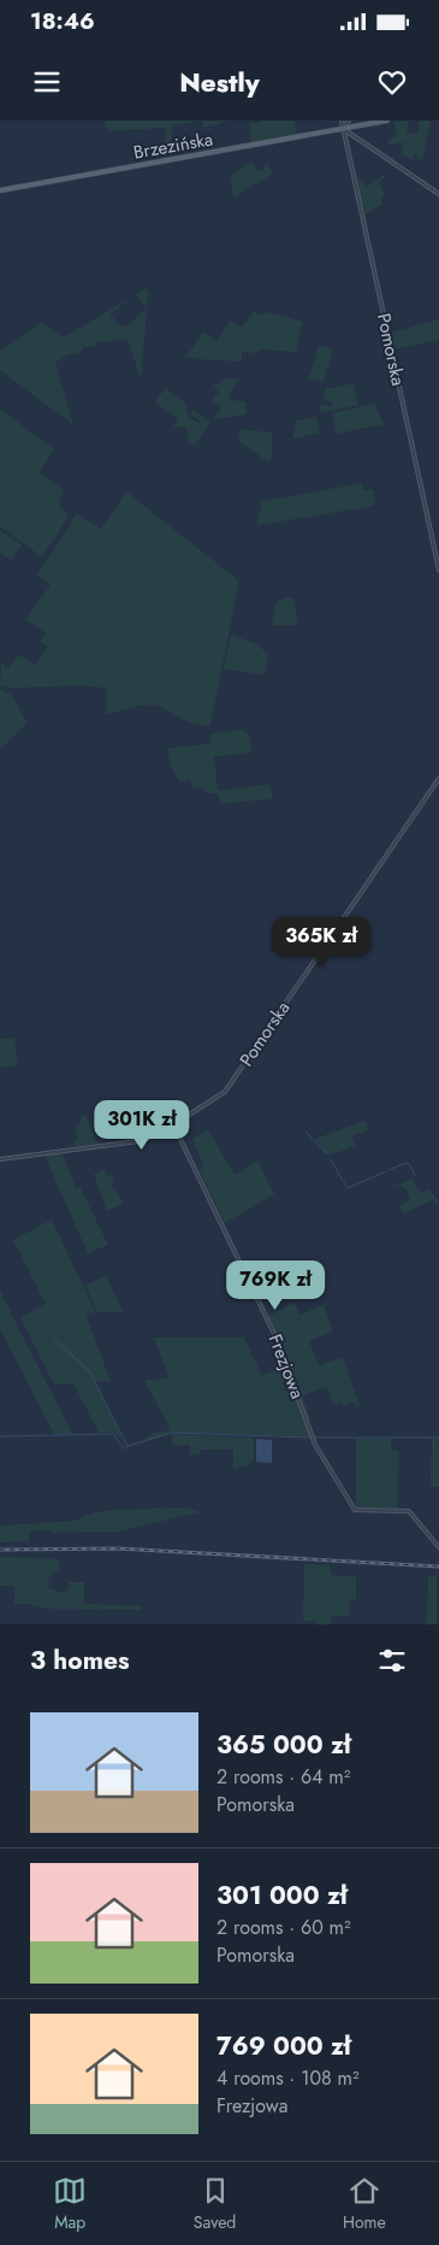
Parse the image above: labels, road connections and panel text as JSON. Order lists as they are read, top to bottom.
{
  "streets": {
    "main road": ["Brzezińska"],
    "street": ["Pomorska", "Frezjowa"]
  },
  "crossings": [
    ["Brzezińska", "Pomorska"],
    ["Pomorska", "Frezjowa"]
  ],
  "page": {
    "status": "18:46",
    "header": "Nestly",
    "price": ["365K zł", "301K zł", "769K zł"],
    "heading": "3 homes",
    "list": [
      {
        "name": "365 000 zł",
        "note": "2 rooms · 64 m² · Pomorska"
      },
      {
        "name": "301 000 zł",
        "note": "2 rooms · 60 m² · Pomorska"
      },
      {
        "name": "769 000 zł",
        "note": "4 rooms · 108 m² · Frezjowa"
      }
    ],
    "tabs": ["Map", "Saved", "Home"]
  }
}
